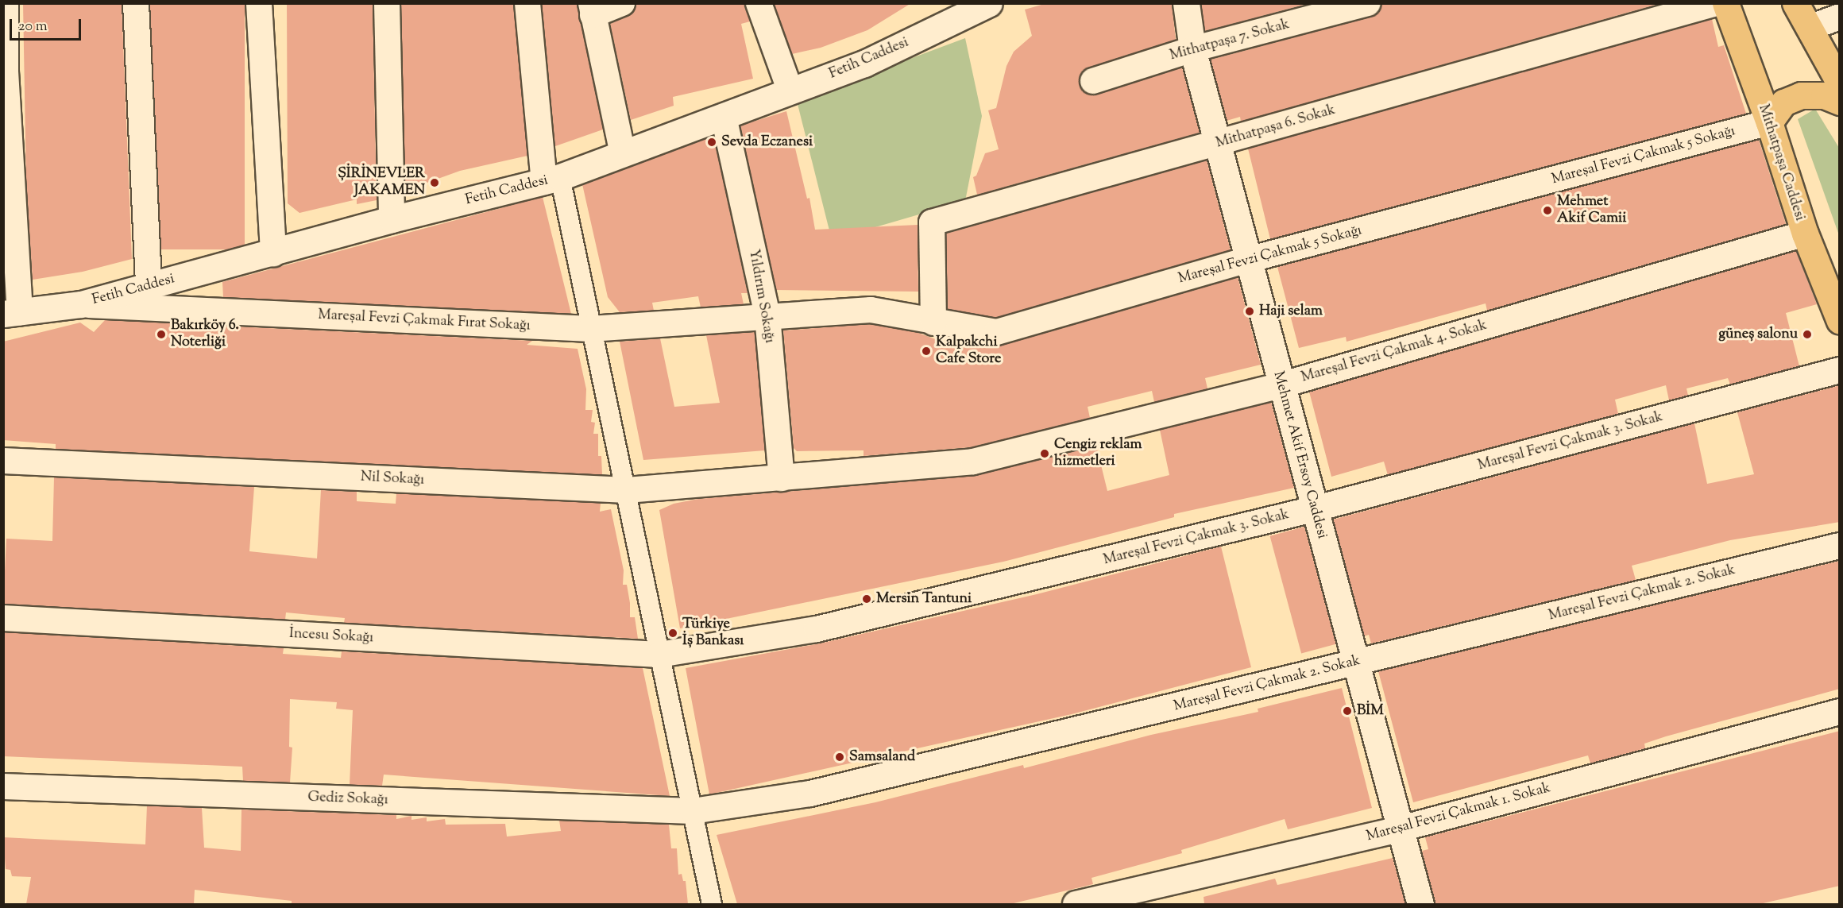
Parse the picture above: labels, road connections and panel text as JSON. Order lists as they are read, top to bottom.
{
  "streets": {
    "main road": ["Mithatpaşa Caddesi"],
    "street": [
      "Mithatpaşa 7. Sokak",
      "Fetih Caddesi",
      "Mithatpaşa 6. Sokak",
      "Mareşal Fevzi Çakmak 5 Sokağı",
      "Yıldırım Sokağı",
      "Mareşal Fevzi Çakmak Fırat Sokağı",
      "Mareşal Fevzi Çakmak 4. Sokak",
      "Mareşal Fevzi Çakmak 3. Sokak",
      "Mehmet Akif Ersoy Caddesi",
      "Nil Sokağı",
      "Mareşal Fevzi Çakmak 2. Sokak",
      "İncesu Sokağı",
      "Gediz Sokağı",
      "Mareşal Fevzi Çakmak 1. Sokak"
    ]
  },
  "crossings": [
    ["Mithatpaşa 7. Sokak", "Mehmet Akif Ersoy Caddesi"],
    ["Fetih Caddesi", "Yıldırım Sokağı"],
    ["Fetih Caddesi", "Mareşal Fevzi Çakmak Fırat Sokağı"],
    ["Mithatpaşa 6. Sokak", "Mareşal Fevzi Çakmak 5 Sokağı"],
    ["Mithatpaşa 6. Sokak", "Mehmet Akif Ersoy Caddesi"],
    ["Mareşal Fevzi Çakmak 5 Sokağı", "Mithatpaşa Caddesi"],
    ["Mareşal Fevzi Çakmak 5 Sokağı", "Yıldırım Sokağı"],
    ["Mareşal Fevzi Çakmak 5 Sokağı", "Mareşal Fevzi Çakmak Fırat Sokağı"],
    ["Mareşal Fevzi Çakmak 5 Sokağı", "Mehmet Akif Ersoy Caddesi"],
    ["Mithatpaşa Caddesi", "Mareşal Fevzi Çakmak 4. Sokak"],
    ["Yıldırım Sokağı", "Mareşal Fevzi Çakmak Fırat Sokağı"],
    ["Yıldırım Sokağı", "Mareşal Fevzi Çakmak 4. Sokak"],
    ["Yıldırım Sokağı", "Nil Sokağı"],
    ["Mareşal Fevzi Çakmak 4. Sokak", "Mehmet Akif Ersoy Caddesi"],
    ["Mareşal Fevzi Çakmak 4. Sokak", "Nil Sokağı"],
    ["Mareşal Fevzi Çakmak 3. Sokak", "Mehmet Akif Ersoy Caddesi"],
    ["Mareşal Fevzi Çakmak 3. Sokak", "İncesu Sokağı"],
    ["Mehmet Akif Ersoy Caddesi", "Mareşal Fevzi Çakmak 2. Sokak"],
    ["Mehmet Akif Ersoy Caddesi", "Mareşal Fevzi Çakmak 1. Sokak"],
    ["Mareşal Fevzi Çakmak 2. Sokak", "Gediz Sokağı"]
  ],
  "places": [
    "Sevda Eczanesi",
    "ŞİRİNEVLER JAKAMEN",
    "Mehmet Akif Camii",
    "Haji selam",
    "Bakırköy 6. Noterliği",
    "güneş salonu",
    "Kalpakchi Cafe Store",
    "Cengiz reklam hizmetleri",
    "Mersin Tantuni",
    "Türkiye İş Bankası",
    "BİM",
    "Samsaland"
  ],
  "scale_bar": "20 m"
}
